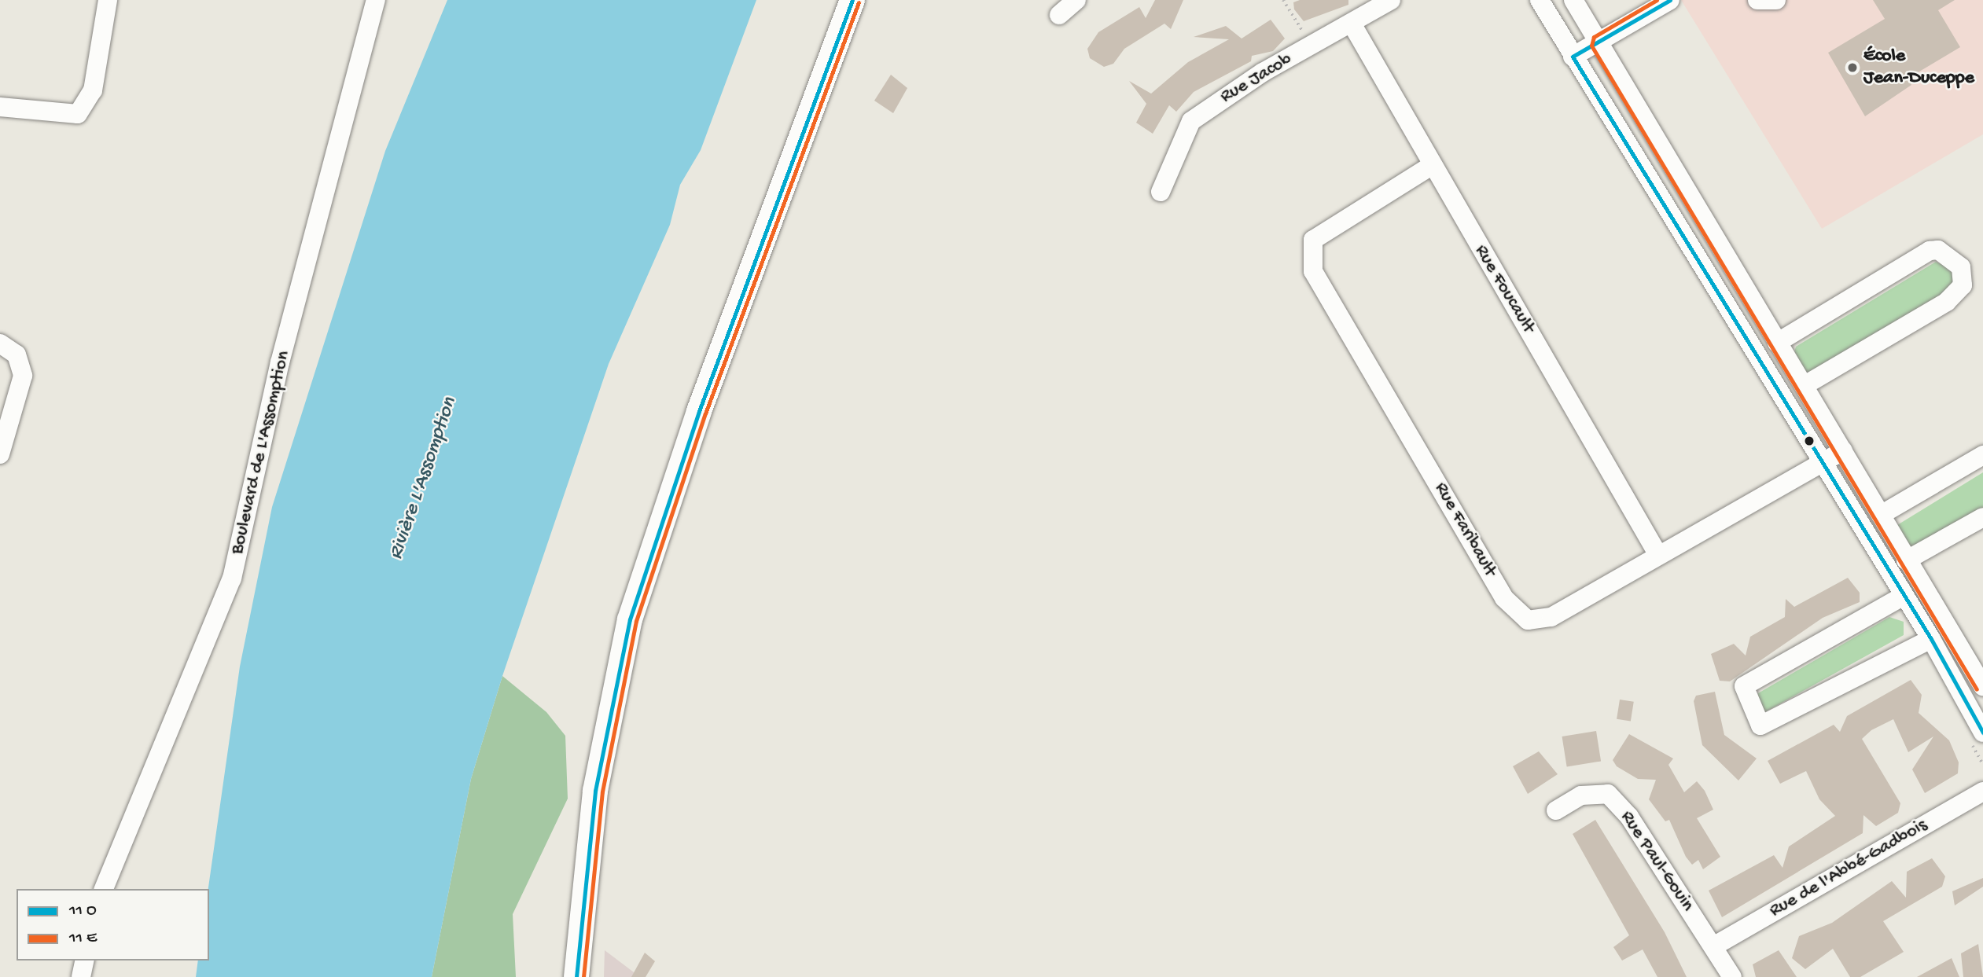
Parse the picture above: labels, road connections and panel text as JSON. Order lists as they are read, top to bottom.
{
  "streets": {
    "street": [
      "Rue Jacob",
      "Rue Foucault",
      "Boulevard de L'Assomption",
      "Rue Faribault",
      "Rue Paul-Gouin",
      "Rue de l'Abbé-Gadbois"
    ]
  },
  "crossings": [
    ["Rue Jacob", "Rue Foucault"],
    ["Rue Foucault", "Rue Faribault"],
    ["Rue Paul-Gouin", "Rue de l'Abbé-Gadbois"]
  ],
  "water": ["Rivière L'Assomption"],
  "places": ["École Jean-Duceppe"],
  "legend": ["11 O", "11 E"]
}
